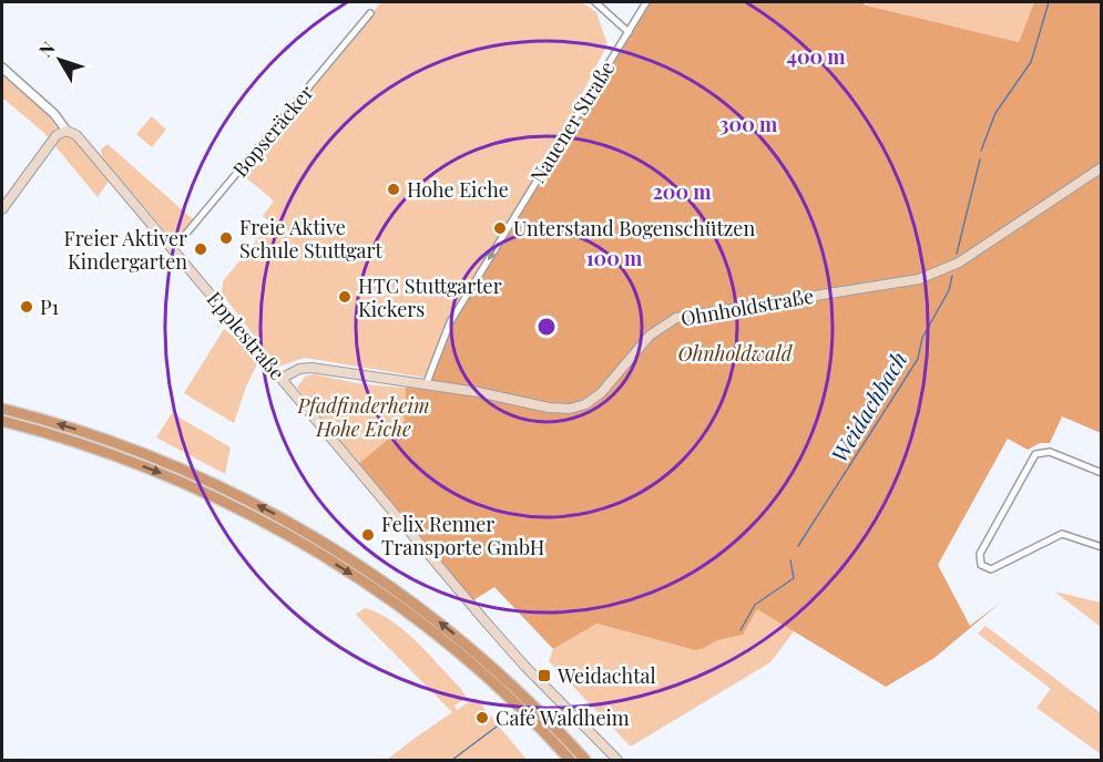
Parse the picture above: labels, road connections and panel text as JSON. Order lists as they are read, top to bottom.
{
  "streets": {
    "main road": ["Ohnholdstraße", "Epplestraße"],
    "street": ["Nauener Straße", "Bopseräcker"]
  },
  "crossings": [
    ["Nauener Straße", "Ohnholdstraße"],
    ["Bopseräcker", "Epplestraße"],
    ["Ohnholdstraße", "Epplestraße"]
  ],
  "one_way": ["Nauener Straße"],
  "water": ["Weidachbach"],
  "parks": ["Ohnholdwald", "Pfadfinderheim Hohe Eiche"],
  "places": {
    "other": [
      "Hohe Eiche",
      "Unterstand Bogenschützen",
      "Freie Aktive Schule Stuttgart",
      "Freier Aktiver Kindergarten",
      "HTC Stuttgarter Kickers",
      "P1",
      "Felix Renner Transporte GmbH",
      "Café Waldheim"
    ],
    "transit": ["Weidachtal"]
  },
  "north": "top left",
  "rings": [
    "400 m",
    "300 m",
    "200 m",
    "100 m"
  ]
}
